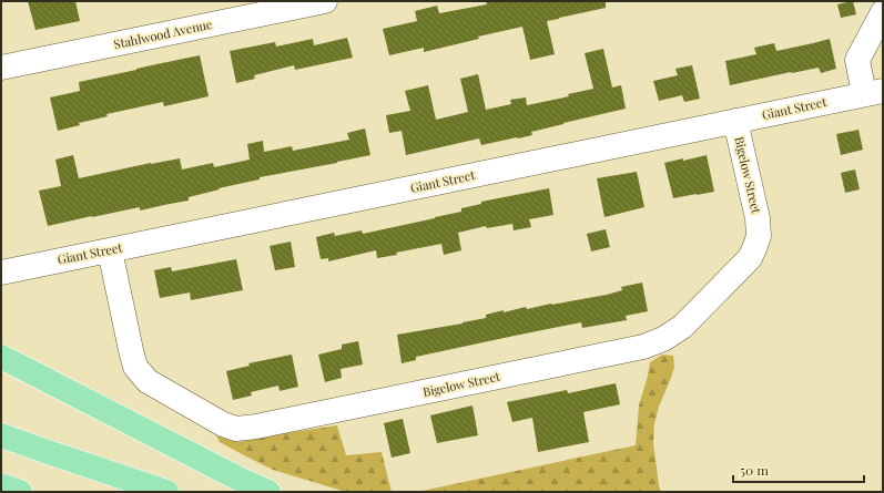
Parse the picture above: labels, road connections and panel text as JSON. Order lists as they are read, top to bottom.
{
  "streets": {
    "street": ["Stahlwood Avenue", "Giant Street", "Bigelow Street"]
  },
  "crossings": [
    ["Giant Street", "Bigelow Street"]
  ],
  "scale_bar": "50 m"
}
